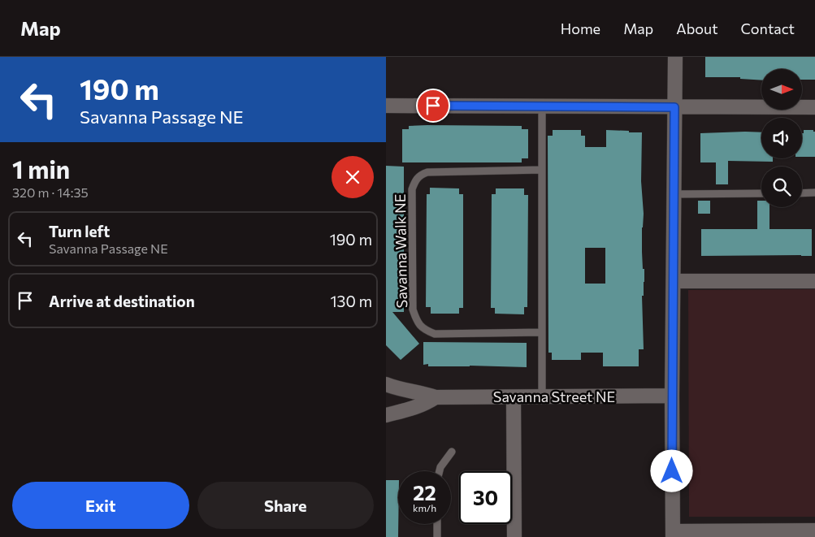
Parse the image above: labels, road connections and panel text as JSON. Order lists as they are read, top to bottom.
{
  "streets": {
    "street": ["Savanna Street NE"],
    "lane": ["Savanna Walk NE"]
  },
  "north": "right",
  "page": {
    "header": "Map",
    "nav": [
      "Home",
      "Map",
      "About",
      "Contact"
    ],
    "turn": ["190 m", "Savanna Passage NE"],
    "heading": ["1 min", "320 m · 14:35"],
    "list": [
      {
        "name": "Turn left",
        "note": "Savanna Passage NE",
        "value": "190 m"
      },
      {
        "name": "Arrive at destination",
        "value": "130 m"
      }
    ],
    "speed": "22 km/h",
    "limit": "30",
    "buttons": ["Exit", "Share"]
  }
}
